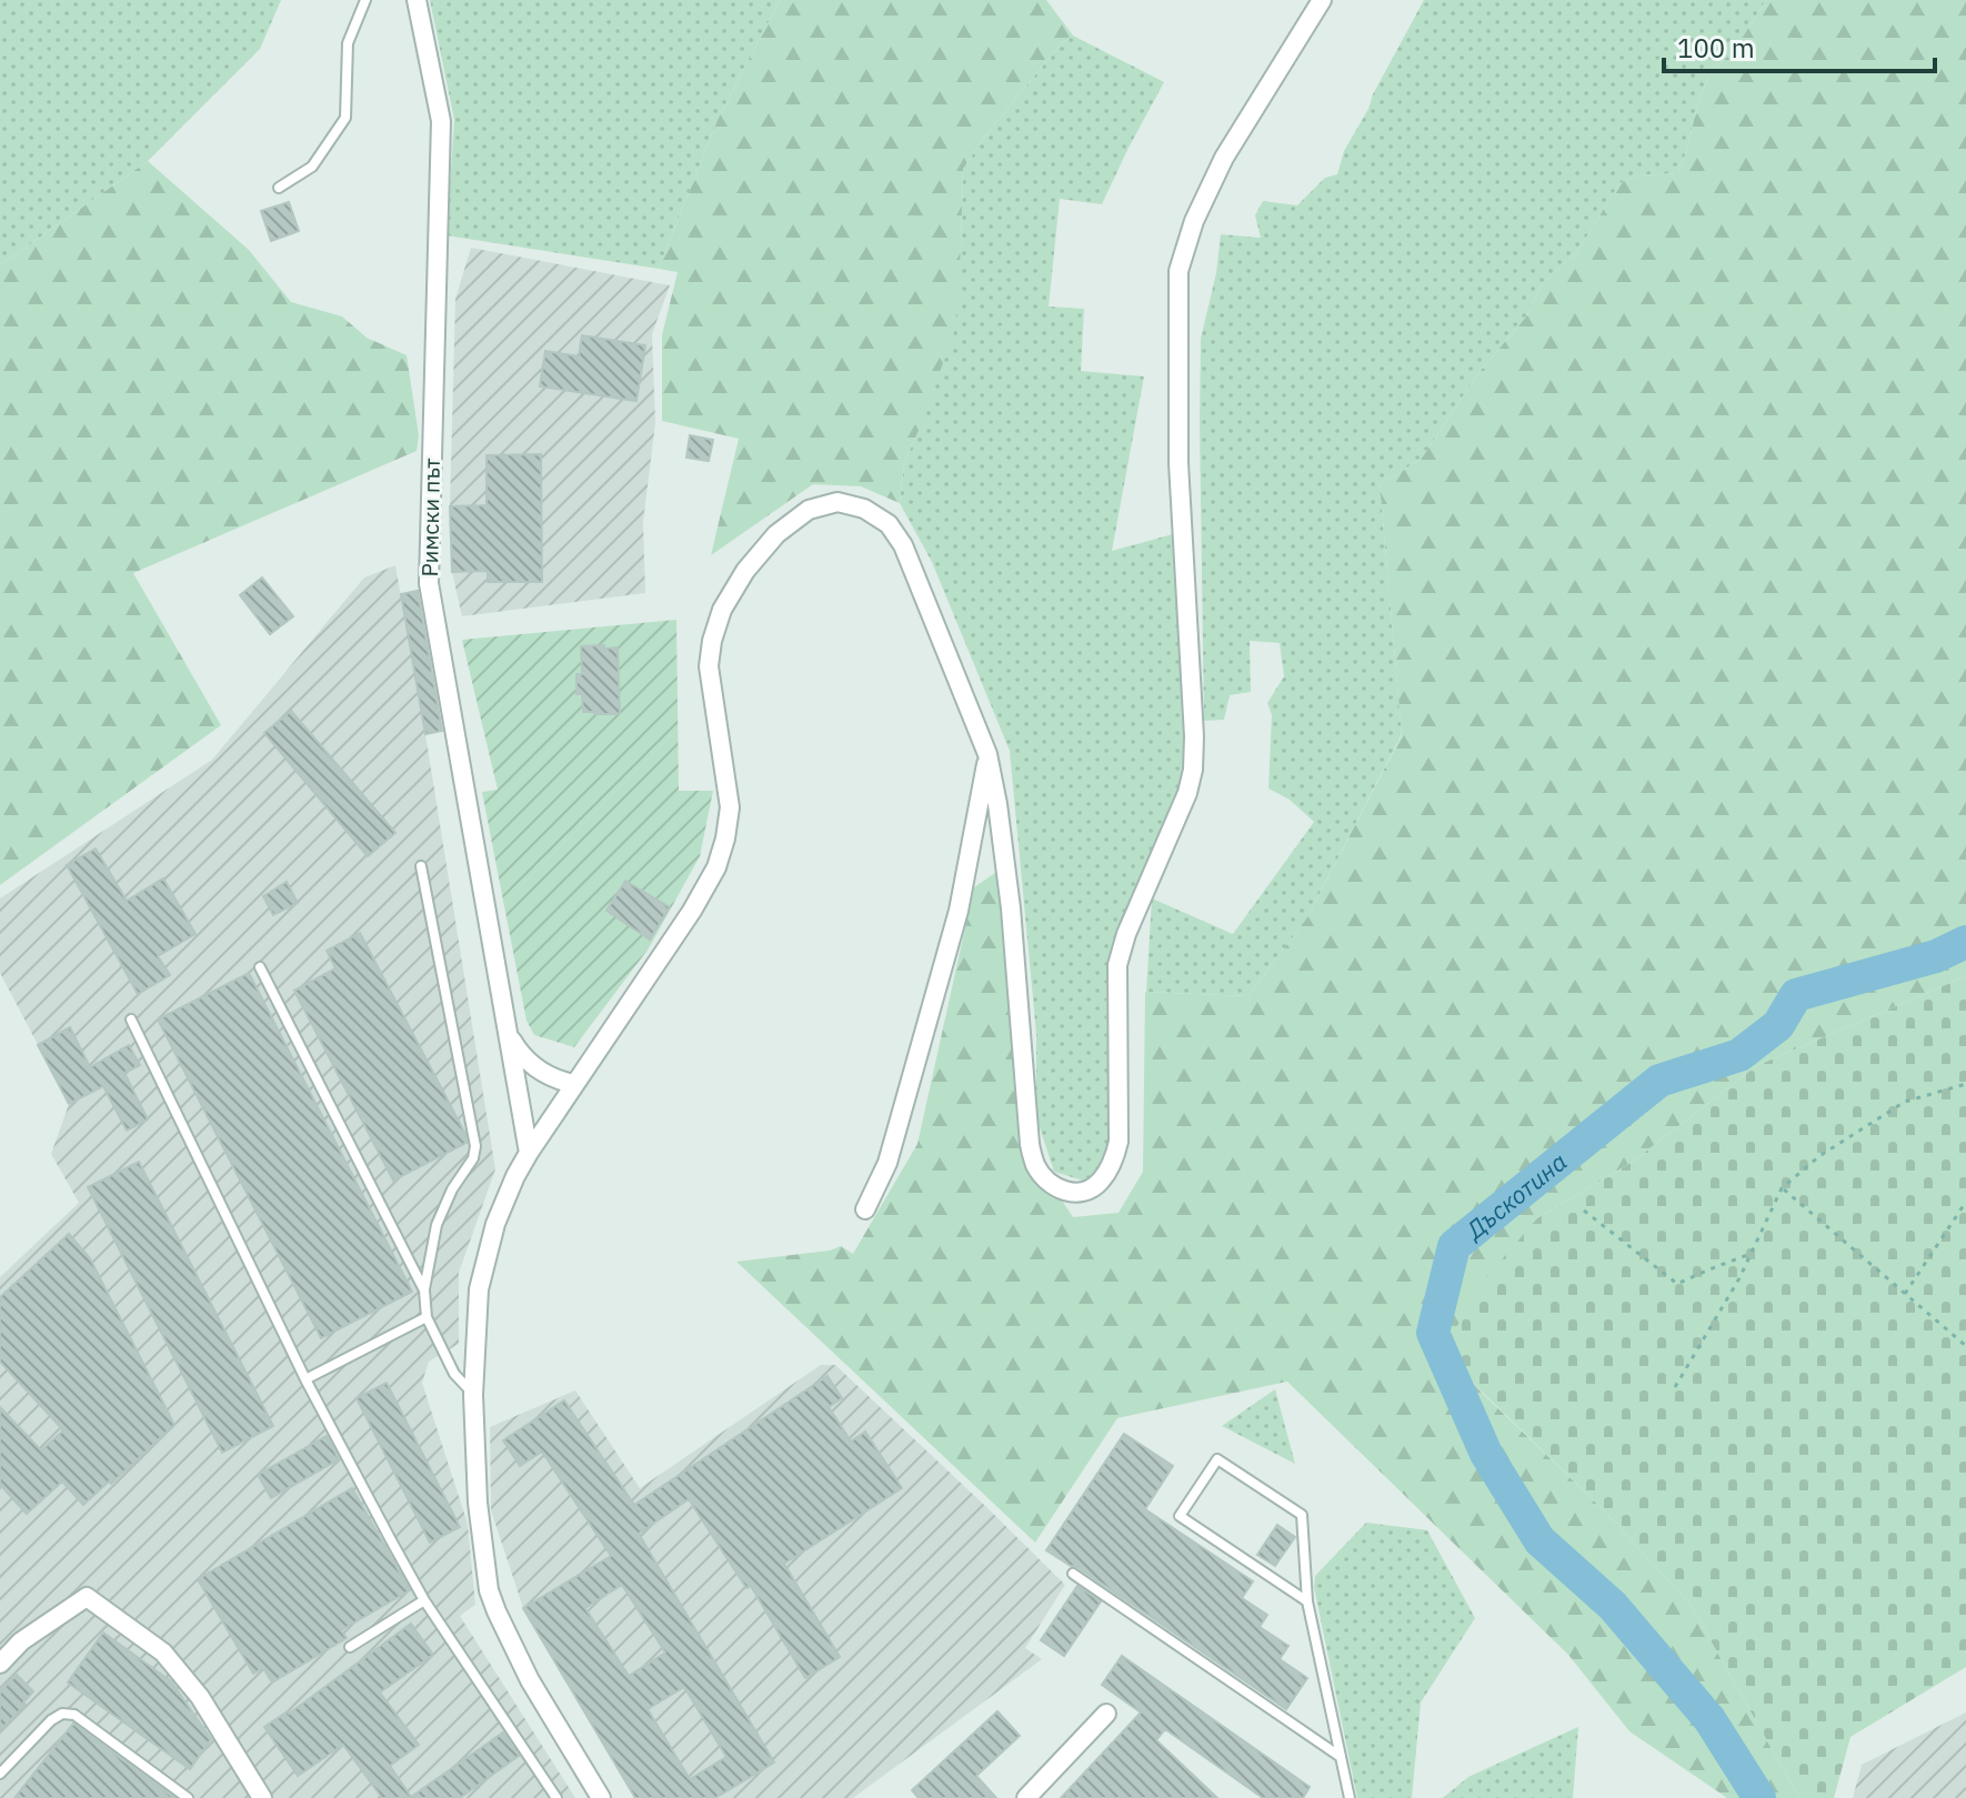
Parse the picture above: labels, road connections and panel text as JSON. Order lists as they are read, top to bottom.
{
  "streets": {
    "street": ["Римски път"]
  },
  "water": ["Дъскотина"],
  "scale_bar": "100 m"
}
